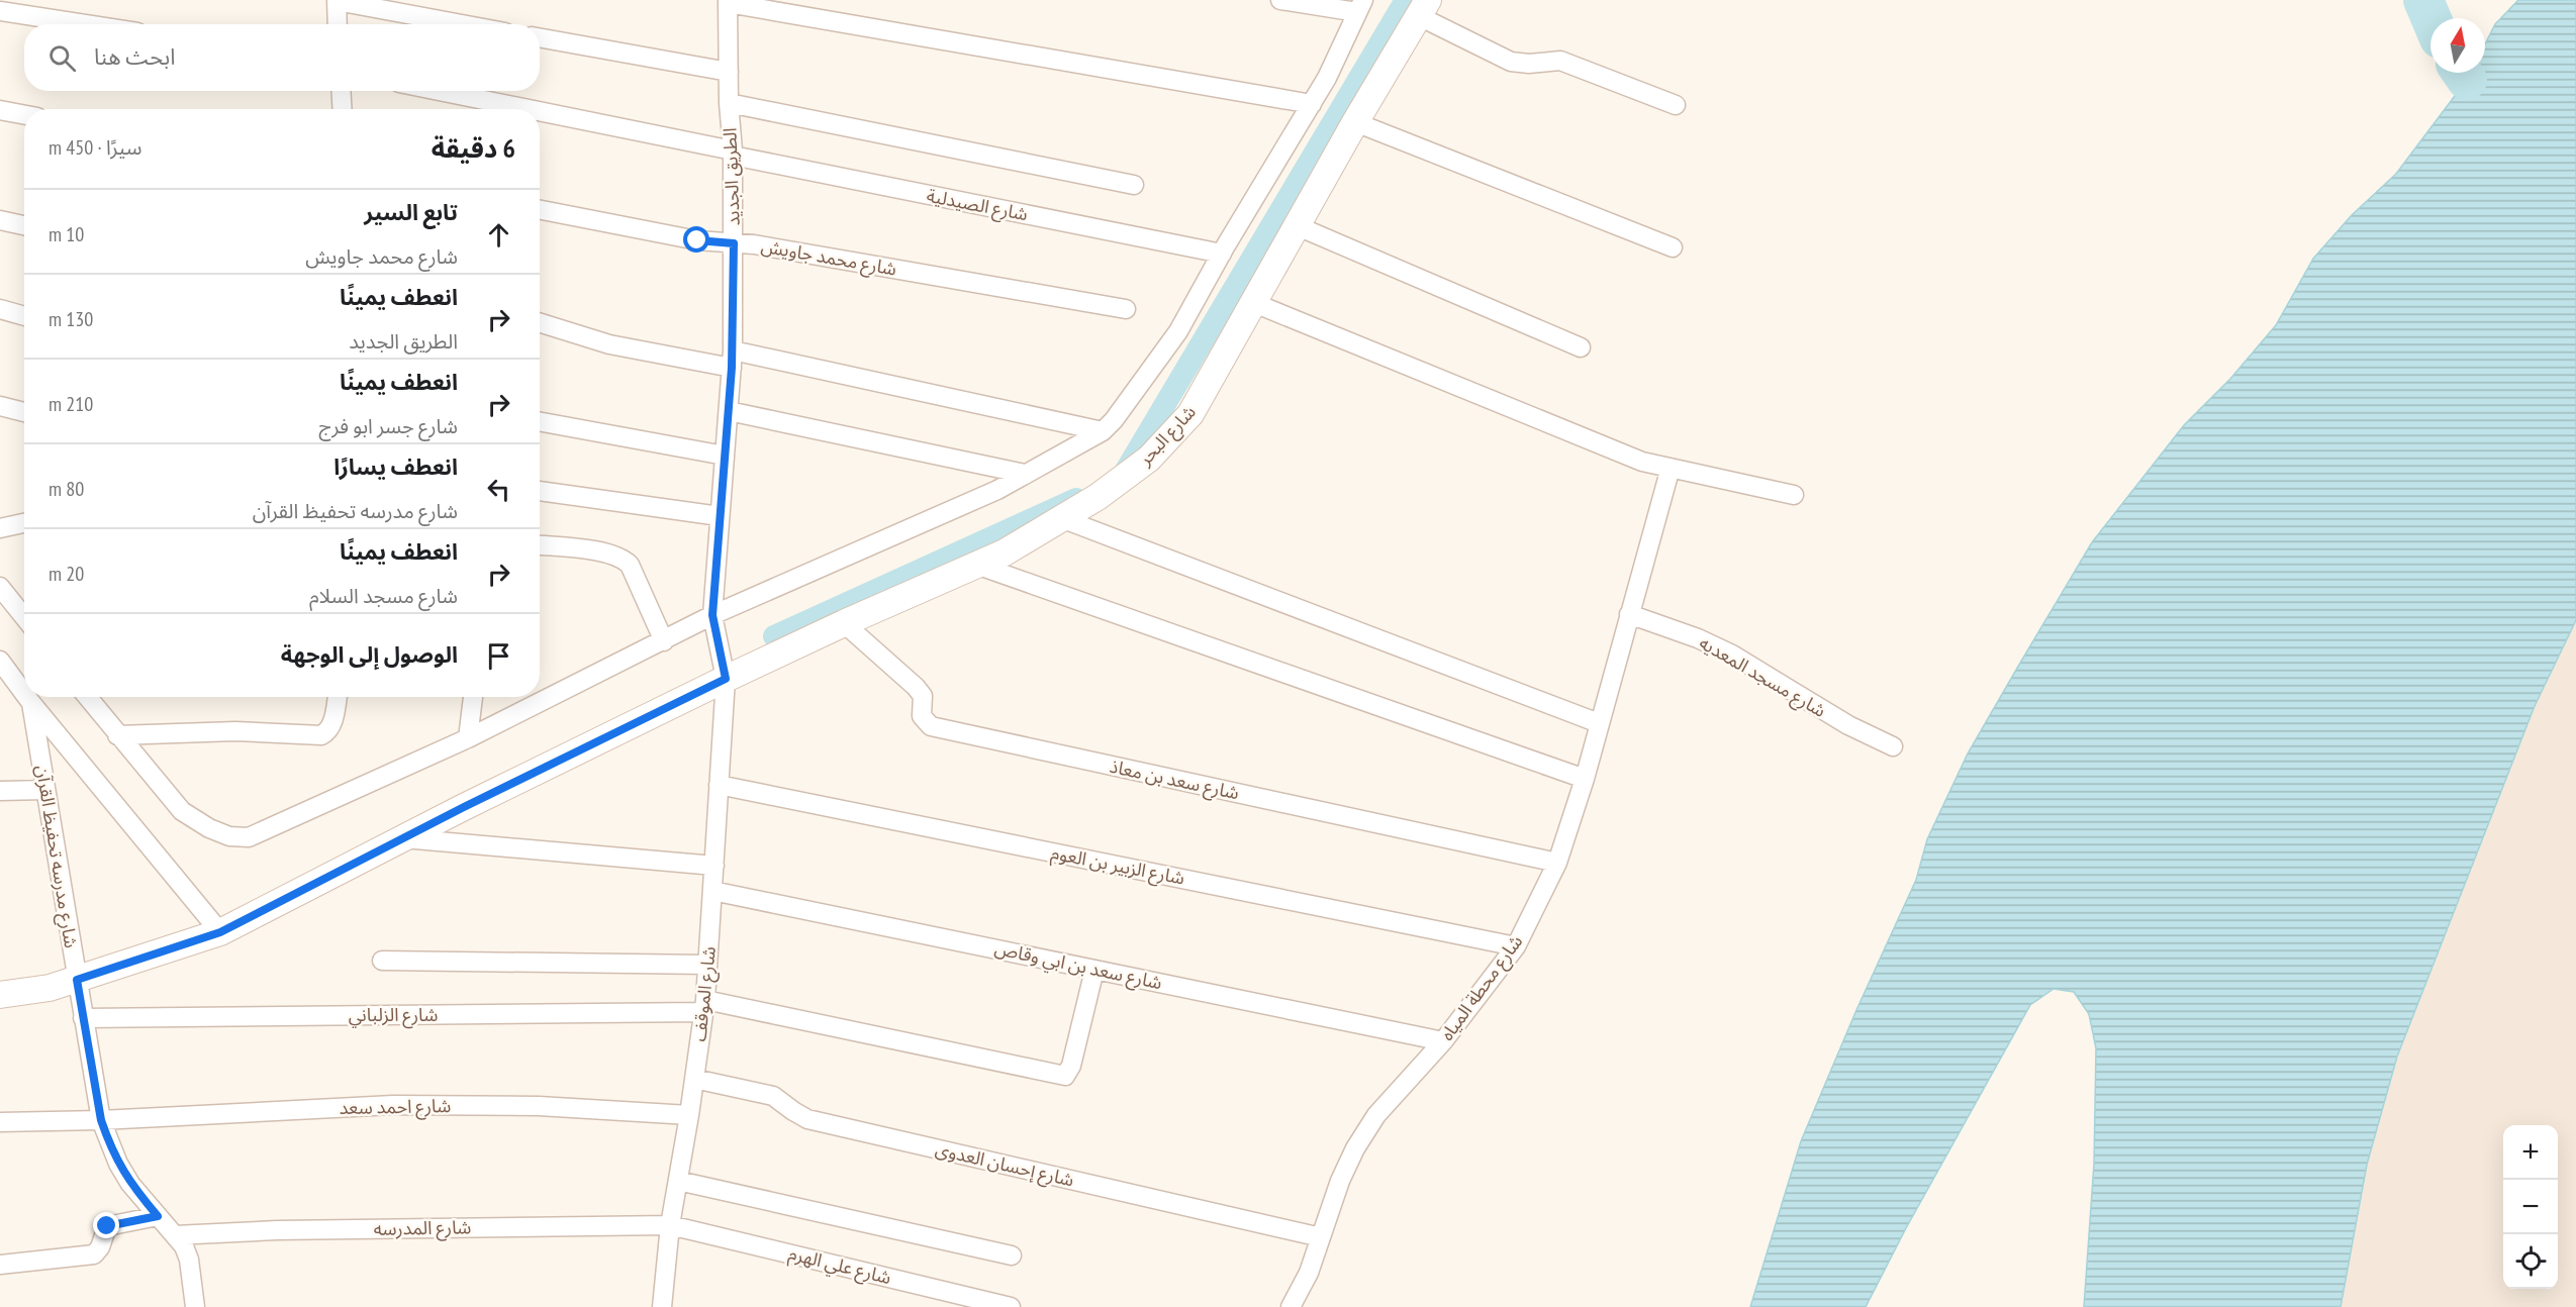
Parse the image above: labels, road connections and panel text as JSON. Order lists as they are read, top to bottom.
{
  "streets": {
    "street": [
      "الطريق الجديد",
      "شارع الصيدلية",
      "شارع محمد جاويش",
      "شارع البحر",
      "شارع مسجد المعديه",
      "شارع سعد بن معاذ",
      "شارع مدرسه تحفيظ القرآن",
      "شارع الزبير بن العوم",
      "شارع سعد بن ابي وقاص",
      "شارع محطة المياه",
      "شارع الموقف",
      "شارع الزلباني",
      "شارع احمد سعد",
      "شارع إحسان العدوى",
      "شارع المدرسه",
      "شارع علي الهرم"
    ]
  },
  "crossings": [
    ["الطريق الجديد", "شارع الصيدلية"],
    ["الطريق الجديد", "شارع محمد جاويش"],
    ["الطريق الجديد", "شارع البحر"],
    ["الطريق الجديد", "شارع الموقف"],
    ["شارع البحر", "شارع سعد بن معاذ"],
    ["شارع البحر", "شارع مدرسه تحفيظ القرآن"],
    ["شارع البحر", "شارع الموقف"],
    ["شارع مسجد المعديه", "شارع محطة المياه"],
    ["شارع سعد بن معاذ", "شارع محطة المياه"],
    ["شارع مدرسه تحفيظ القرآن", "شارع الزلباني"],
    ["شارع مدرسه تحفيظ القرآن", "شارع احمد سعد"],
    ["شارع مدرسه تحفيظ القرآن", "شارع المدرسه"],
    ["شارع الزبير بن العوم", "شارع محطة المياه"],
    ["شارع الزبير بن العوم", "شارع الموقف"],
    ["شارع سعد بن ابي وقاص", "شارع محطة المياه"],
    ["شارع سعد بن ابي وقاص", "شارع الموقف"],
    ["شارع سعد بن ابي وقاص", "شارع الزلباني"],
    ["شارع محطة المياه", "شارع إحسان العدوى"],
    ["شارع الموقف", "شارع الزلباني"],
    ["شارع الموقف", "شارع احمد سعد"],
    ["شارع الموقف", "شارع إحسان العدوى"],
    ["شارع الموقف", "شارع المدرسه"],
    ["شارع الموقف", "شارع علي الهرم"],
    ["شارع المدرسه", "شارع علي الهرم"]
  ],
  "north": "top",
  "page": {
    "search": "ابحث هنا",
    "heading": ["6 دقيقة", "سيرًا · 450 m"],
    "list": [
      ["تابع السير", "شارع محمد جاويش", "10 m"],
      ["انعطف يمينًا", "الطريق الجديد", "130 m"],
      ["انعطف يمينًا", "شارع جسر ابو فرج", "210 m"],
      ["انعطف يسارًا", "شارع مدرسه تحفيظ القرآن", "80 m"],
      ["انعطف يمينًا", "شارع مسجد السلام", "20 m"],
      "الوصول إلى الوجهة"
    ],
    "map_buttons": ["+", "−"]
  }
}
